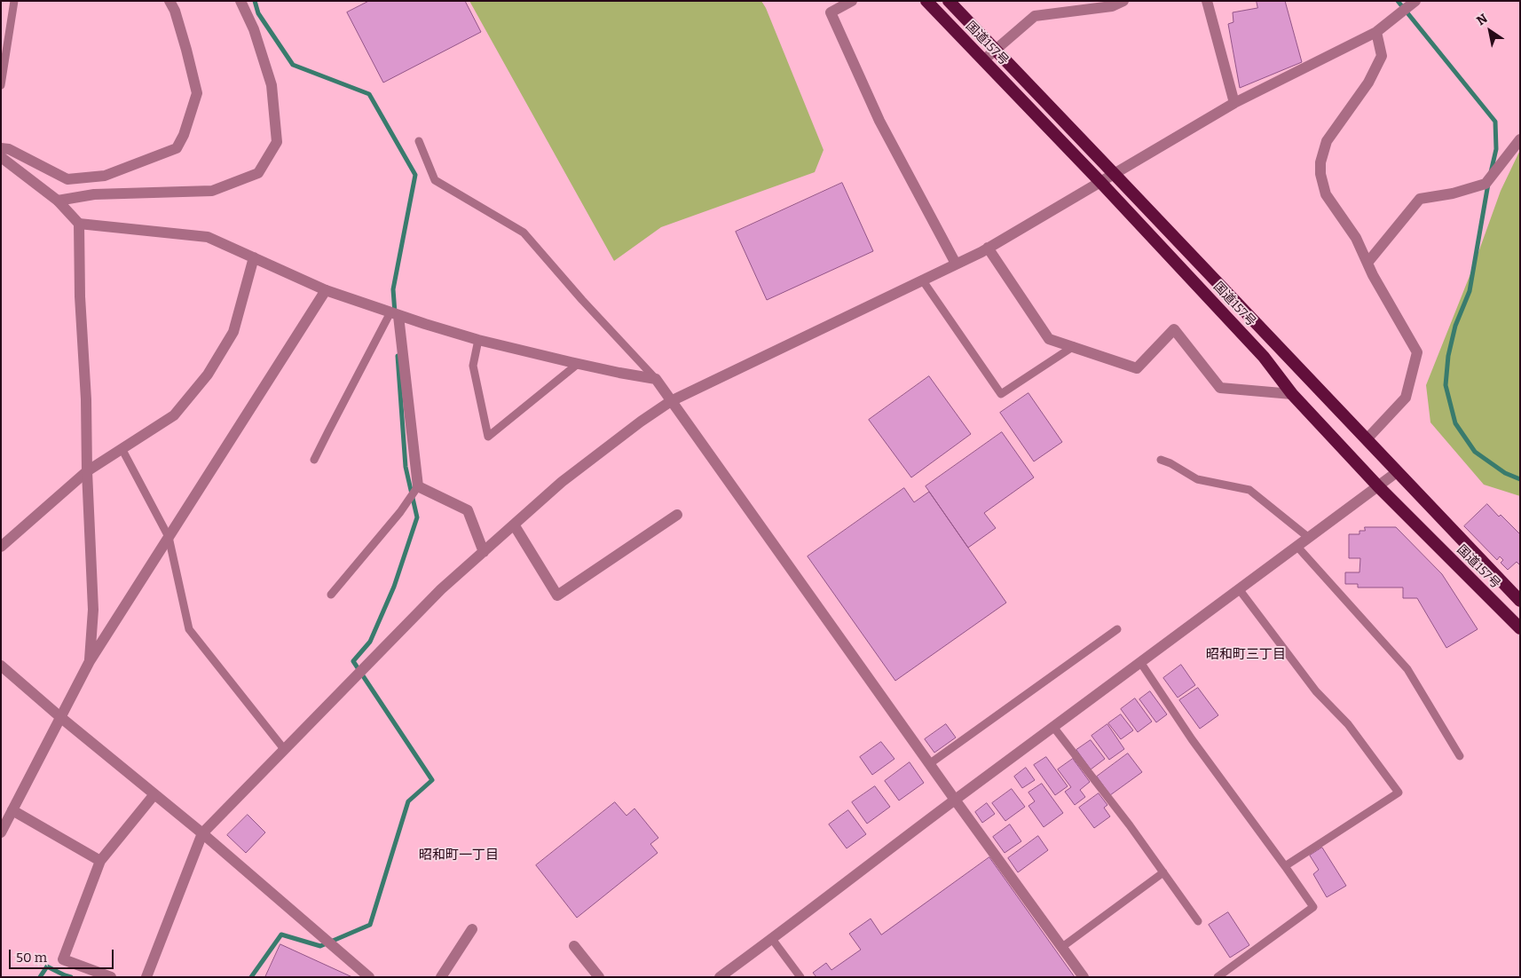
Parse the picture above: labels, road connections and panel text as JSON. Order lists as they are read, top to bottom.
{
  "streets": {
    "highway": ["国道157号"]
  },
  "districts": ["昭和町三丁目", "昭和町一丁目"],
  "scale_bar": "50 m",
  "north": "top left"
}
